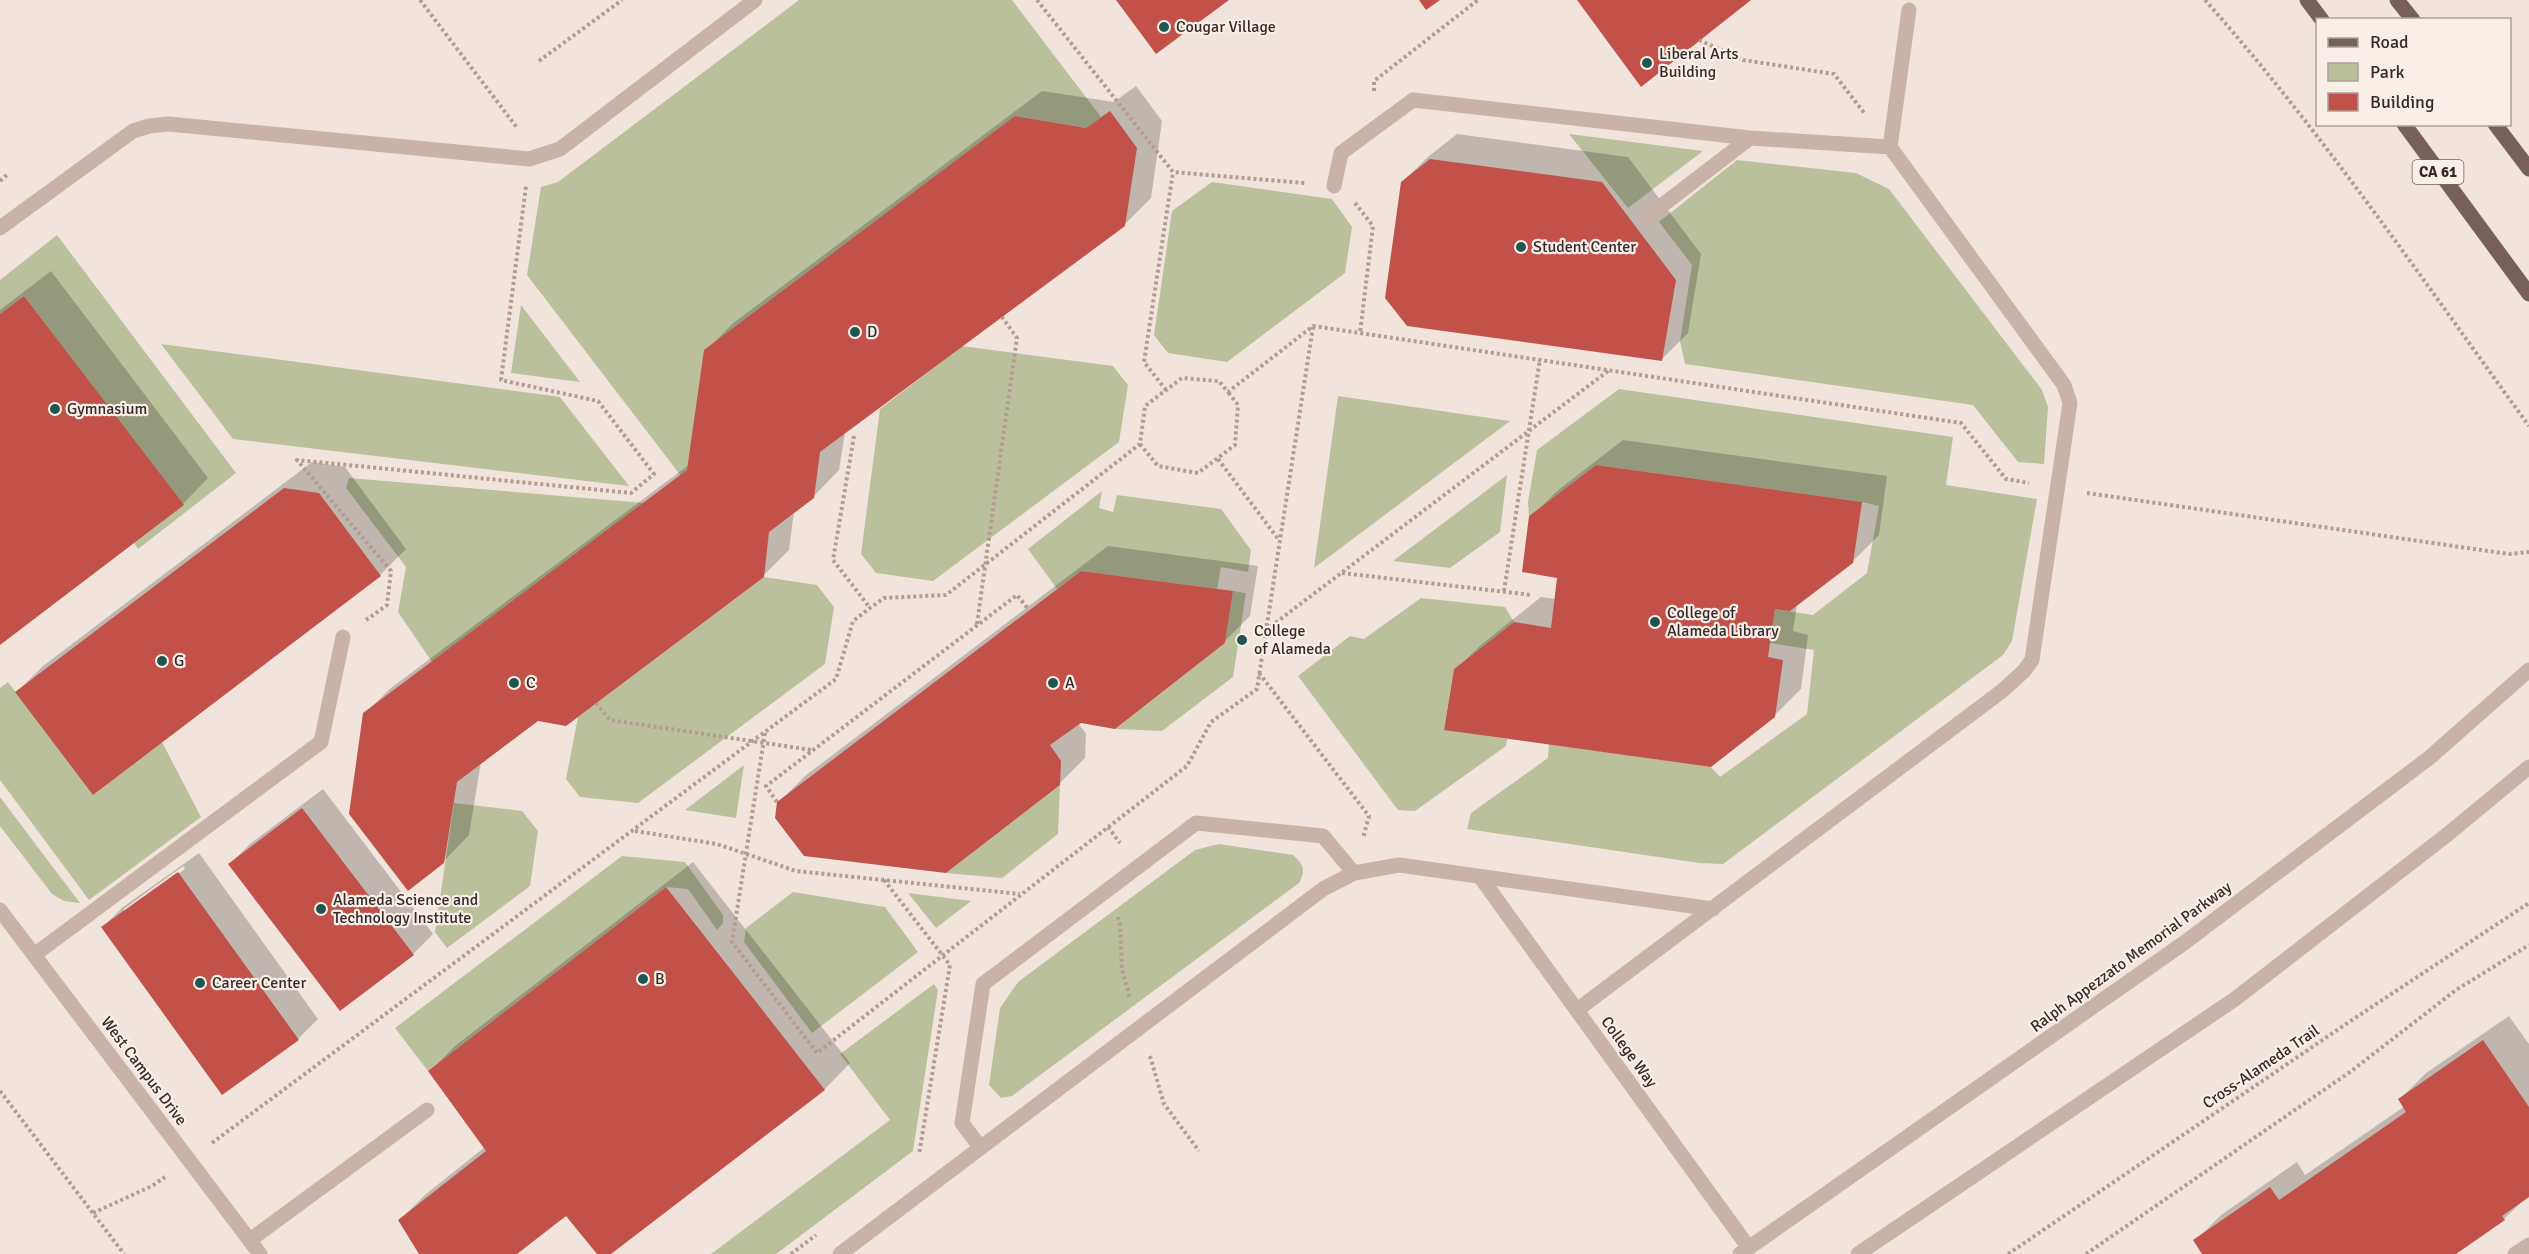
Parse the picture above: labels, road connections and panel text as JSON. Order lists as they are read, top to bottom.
{
  "streets": {
    "main road": ["CA 61"],
    "street": ["Ralph Appezzato Memorial Parkway", "College Way", "West Campus Drive"],
    "path": ["Cross-Alameda Trail"]
  },
  "crossings": [
    ["Ralph Appezzato Memorial Parkway", "College Way"]
  ],
  "places": [
    "Cougar Village",
    "Liberal Arts Building",
    "Student Center",
    "D",
    "Gymnasium",
    "College of Alameda Library",
    "College of Alameda",
    "G",
    "C",
    "A",
    "Alameda Science and Technology Institute",
    "B",
    "Career Center"
  ],
  "legend": ["Road", "Park", "Building"]
}
